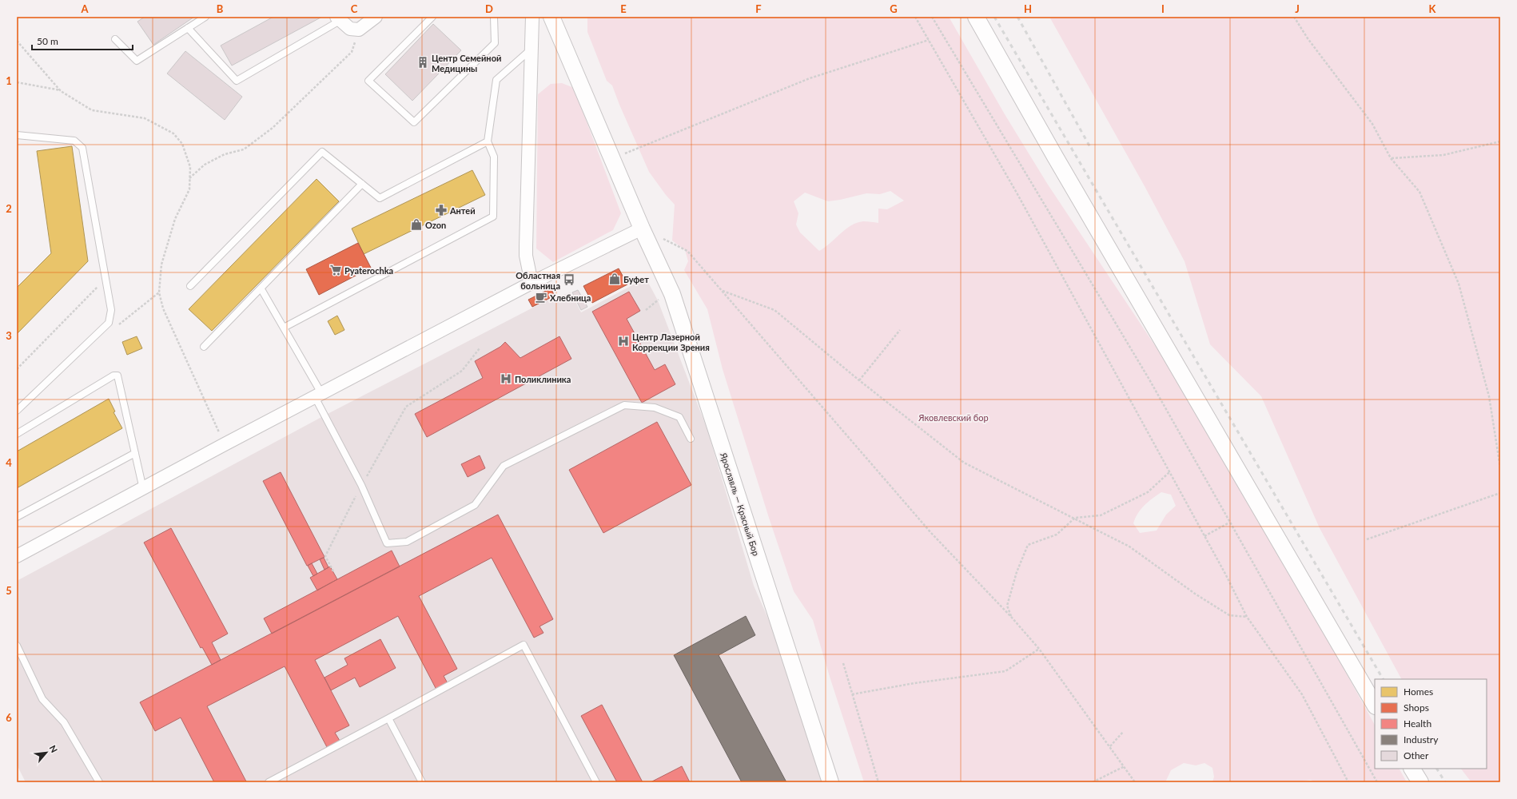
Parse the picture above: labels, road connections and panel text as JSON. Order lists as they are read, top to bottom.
{
  "streets": {
    "street": ["Ярославль — Красный Бор"]
  },
  "parks": ["Яковлевский бор"],
  "places": {
    "building": ["Центр Семейной Медицины"],
    "pharmacy": ["Антей"],
    "shop": ["Ozon", "Буфет"],
    "supermarket": ["Pyaterochka"],
    "bus stop": ["Областная больница"],
    "cafe": ["Хлебница"],
    "hospital": ["Центр Лазерной Коррекции Зрения", "Поликлиника"]
  },
  "legend": [
    "Homes",
    "Shops",
    "Health",
    "Industry",
    "Other"
  ],
  "scale_bar": "50 m",
  "north": "top right",
  "grid": {
    "columns": [
      "A",
      "B",
      "C",
      "D",
      "E",
      "F",
      "G",
      "H",
      "I",
      "J",
      "K"
    ],
    "rows": [
      "1",
      "2",
      "3",
      "4",
      "5",
      "6"
    ]
  }
}
